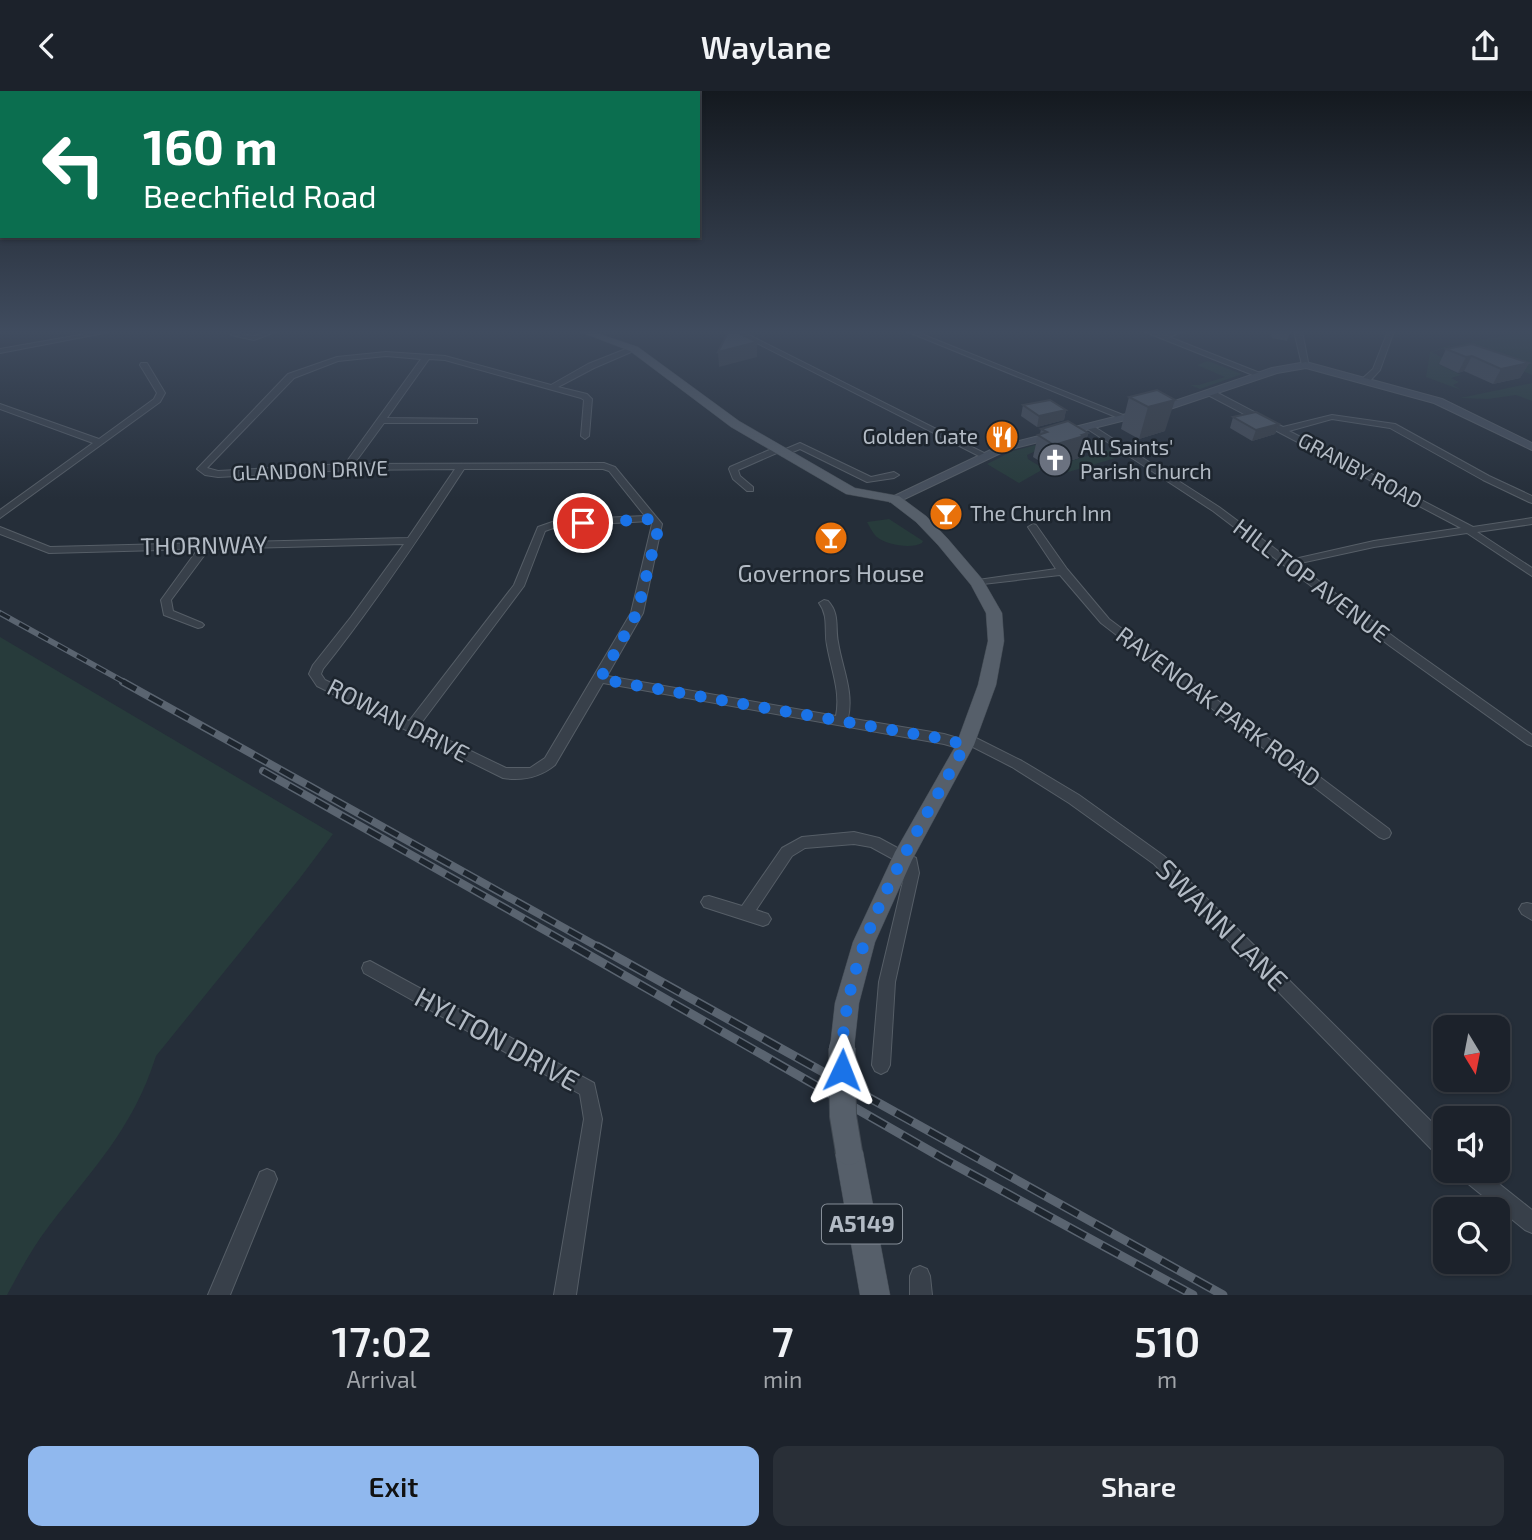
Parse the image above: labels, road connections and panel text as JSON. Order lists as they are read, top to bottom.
{
  "streets": {
    "main road": ["A5149"],
    "street": [
      "GLANDON DRIVE",
      "GRANBY ROAD",
      "THORNWAY",
      "HILL TOP AVENUE",
      "RAVENOAK PARK ROAD",
      "ROWAN DRIVE",
      "SWANN LANE",
      "HYLTON DRIVE"
    ]
  },
  "crossings": [
    ["GLANDON DRIVE", "ROWAN DRIVE"],
    ["THORNWAY", "ROWAN DRIVE"],
    ["ROWAN DRIVE", "SWANN LANE"],
    ["SWANN LANE", "A5149"]
  ],
  "places": {
    "restaurant": ["Golden Gate"],
    "church": ["All Saints' Parish Church"],
    "bar": ["The Church Inn", "Governors House"]
  },
  "north": "bottom",
  "page": {
    "header": "Waylane",
    "turn": ["160 m", "Beechfield Road"],
    "eta": [
      "17:02",
      "Arrival",
      "7",
      "min",
      "510",
      "m"
    ],
    "buttons": ["Exit", "Share"]
  }
}
